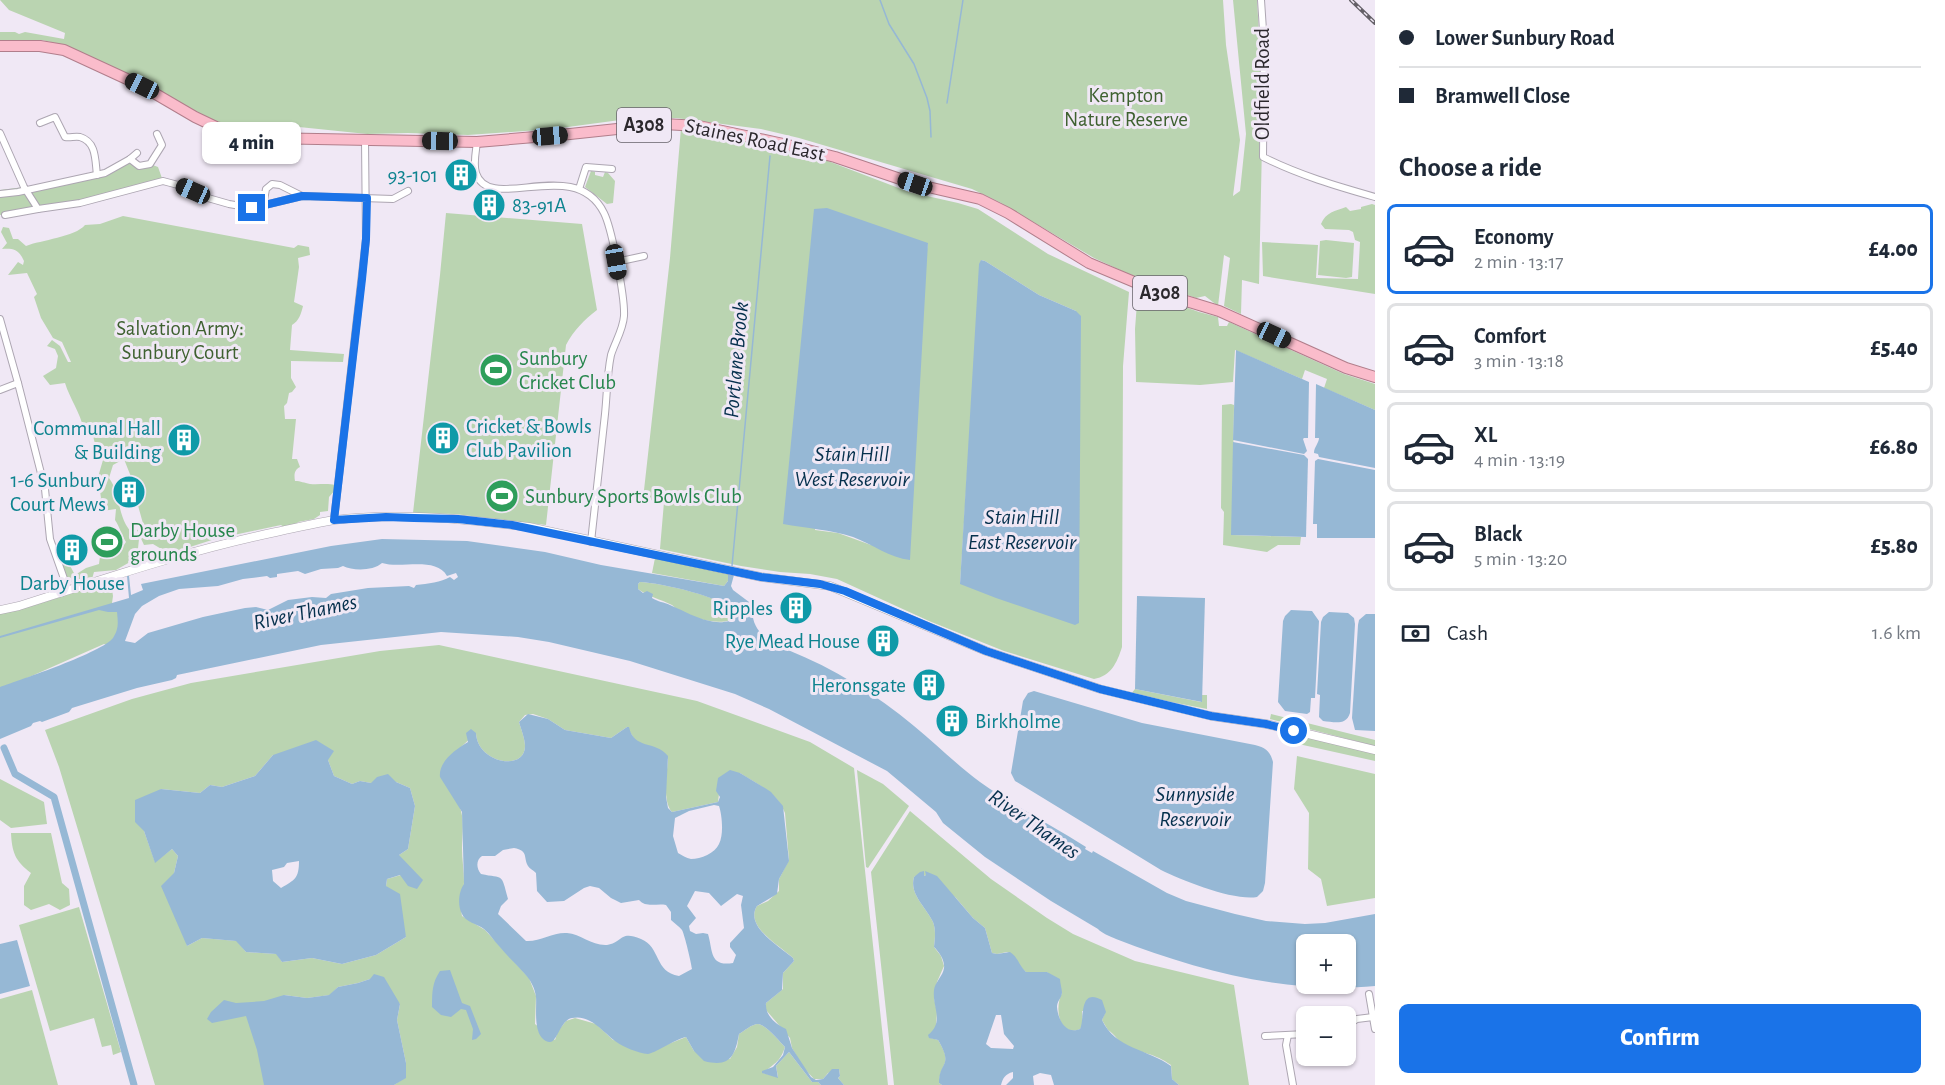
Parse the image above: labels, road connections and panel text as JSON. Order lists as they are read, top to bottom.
{
  "streets": {
    "highway": ["A308", "Staines Road East"],
    "street": ["Oldfield Road"]
  },
  "water": [
    "Portlane Brook",
    "Stain Hill West Reservoir",
    "Stain Hill East Reservoir",
    "River Thames",
    "Sunnyside Reservoir"
  ],
  "parks": ["Kempton Nature Reserve", "Salvation Army: Sunbury Court"],
  "places": {
    "building": [
      "93-101",
      "83-91A",
      "Cricket & Bowls Club Pavilion",
      "Communal Hall & Building",
      "1-6 Sunbury Court Mews",
      "Darby House",
      "Ripples",
      "Rye Mead House",
      "Heronsgate",
      "Birkholme"
    ],
    "sports": ["Sunbury Cricket Club", "Sunbury Sports Bowls Club", "Darby House grounds"]
  },
  "page": {
    "banner": ["Lower Sunbury Road", "Bramwell Close"],
    "bubble": "4 min",
    "heading": "Choose a ride",
    "list": [
      {
        "name": "Economy",
        "note": "2 min · 13:17",
        "value": "£4.00"
      },
      {
        "name": "Comfort",
        "note": "3 min · 13:18",
        "value": "£5.40"
      },
      {
        "name": "XL",
        "note": "4 min · 13:19",
        "value": "£6.80"
      },
      {
        "name": "Black",
        "note": "5 min · 13:20",
        "value": "£5.80"
      }
    ],
    "pay": ["Cash", "1.6 km"],
    "map_buttons": ["+", "−"],
    "buttons": "Confirm"
  }
}
